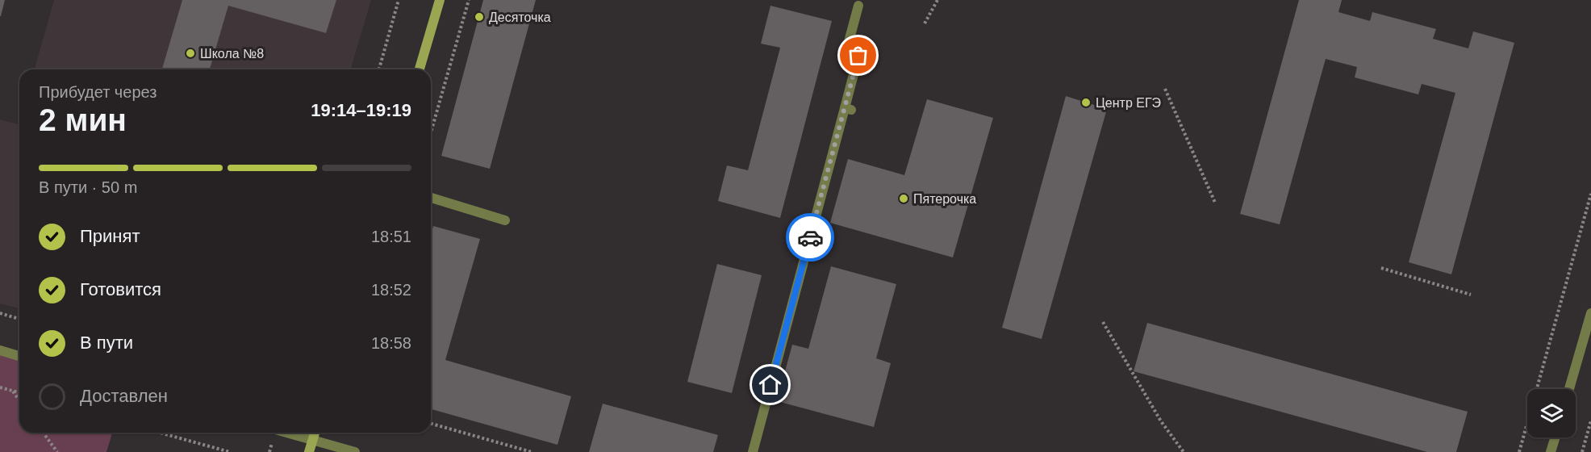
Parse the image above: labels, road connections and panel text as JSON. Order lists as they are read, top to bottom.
{
  "places": [
    "Десяточка",
    "Школа №8",
    "Центр ЕГЭ",
    "Пятерочка"
  ],
  "page": {
    "heading": ["2 мин", "Прибудет через", "19:14–19:19"],
    "bar": "В пути · 50 m",
    "list": [
      ["Принят", "18:51"],
      ["Готовится", "18:52"],
      ["В пути", "18:58"],
      "Доставлен"
    ]
  }
}
